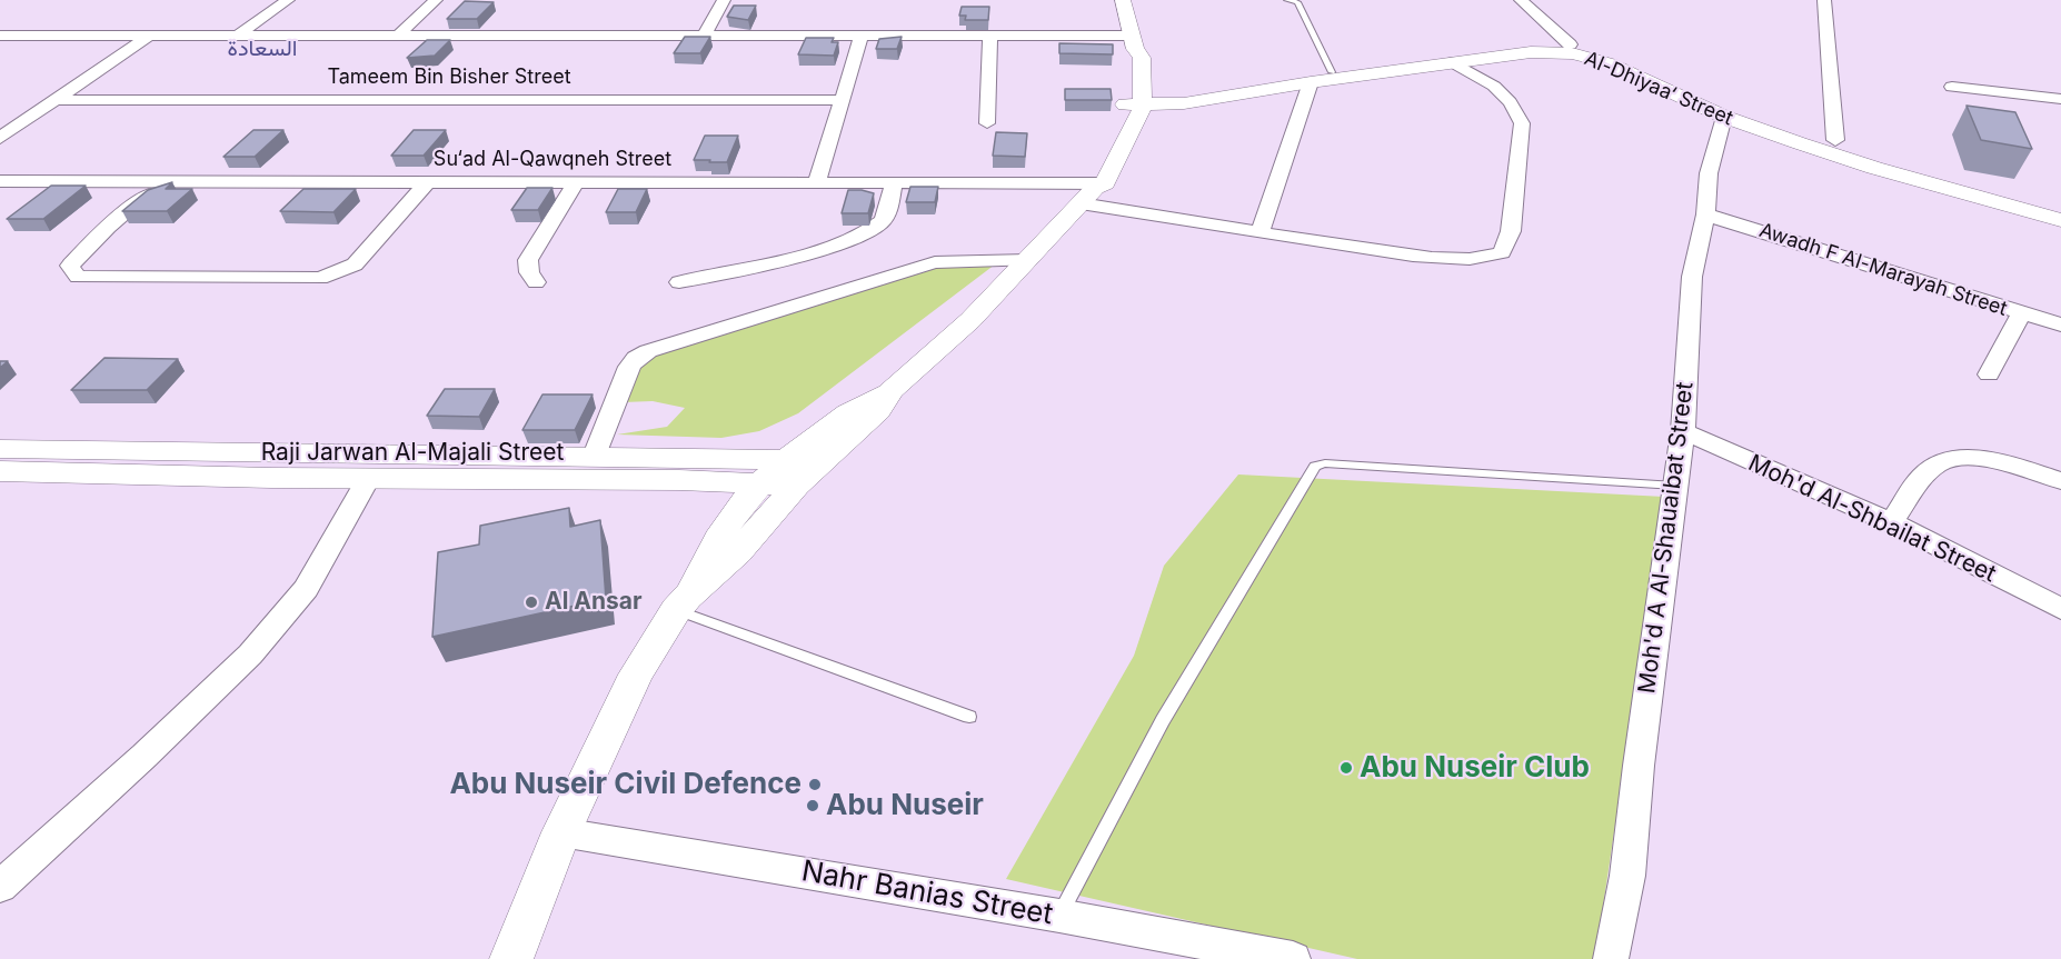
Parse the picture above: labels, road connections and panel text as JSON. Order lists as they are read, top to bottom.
{
  "streets": {
    "street": [
      "Tameem Bin Bisher Street",
      "Al-Dhiyaa‘ Street",
      "Su‘ad Al-Qawqneh Street",
      "Awadh F Al-Marayah Street",
      "Raji Jarwan Al-Majali Street",
      "Moh'd Al-Shbailat Street",
      "Moh'd A Al-Shauaibat Street",
      "Nahr Banias Street"
    ]
  },
  "crossings": [
    ["Al-Dhiyaa‘ Street", "Su‘ad Al-Qawqneh Street"],
    ["Al-Dhiyaa‘ Street", "Moh'd A Al-Shauaibat Street"],
    ["Awadh F Al-Marayah Street", "Moh'd A Al-Shauaibat Street"],
    ["Moh'd Al-Shbailat Street", "Moh'd A Al-Shauaibat Street"]
  ],
  "districts": ["السعادة"],
  "places": [
    "Al Ansar",
    "Abu Nuseir Club",
    "Abu Nuseir Civil Defence",
    "Abu Nuseir"
  ]
}
